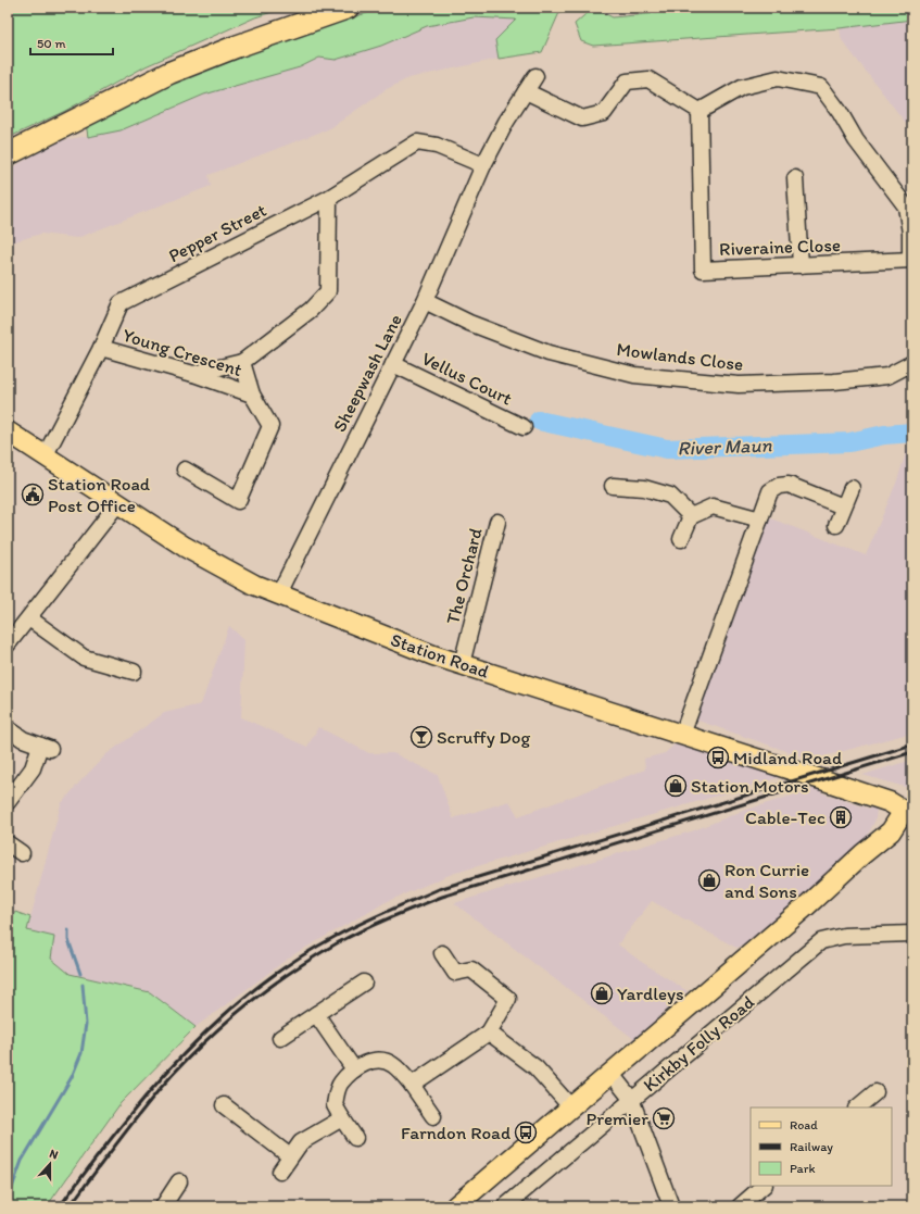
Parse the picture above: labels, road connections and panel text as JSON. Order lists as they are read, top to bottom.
{
  "streets": {
    "main road": ["Station Road", "Kirkby Folly Road"],
    "street": [
      "Pepper Street",
      "Riveraine Close",
      "Young Crescent",
      "Mowlands Close",
      "Sheepwash Lane",
      "Vellus Court",
      "The Orchard"
    ]
  },
  "crossings": [
    ["Pepper Street", "Young Crescent"],
    ["Pepper Street", "Sheepwash Lane"],
    ["Pepper Street", "Station Road"],
    ["Mowlands Close", "Sheepwash Lane"],
    ["Sheepwash Lane", "Vellus Court"],
    ["Sheepwash Lane", "Station Road"],
    ["The Orchard", "Station Road"],
    ["Station Road", "Kirkby Folly Road"]
  ],
  "water": ["River Maun"],
  "places": {
    "public building": ["Station Road Post Office"],
    "bar": ["Scruffy Dog"],
    "bus stop": ["Midland Road", "Farndon Road"],
    "shop": ["Station Motors", "Ron Currie and Sons", "Yardleys"],
    "building": ["Cable-Tec"],
    "supermarket": ["Premier"]
  },
  "legend": ["Road", "Railway", "Park"],
  "scale_bar": "50 m",
  "north": "top"
}
